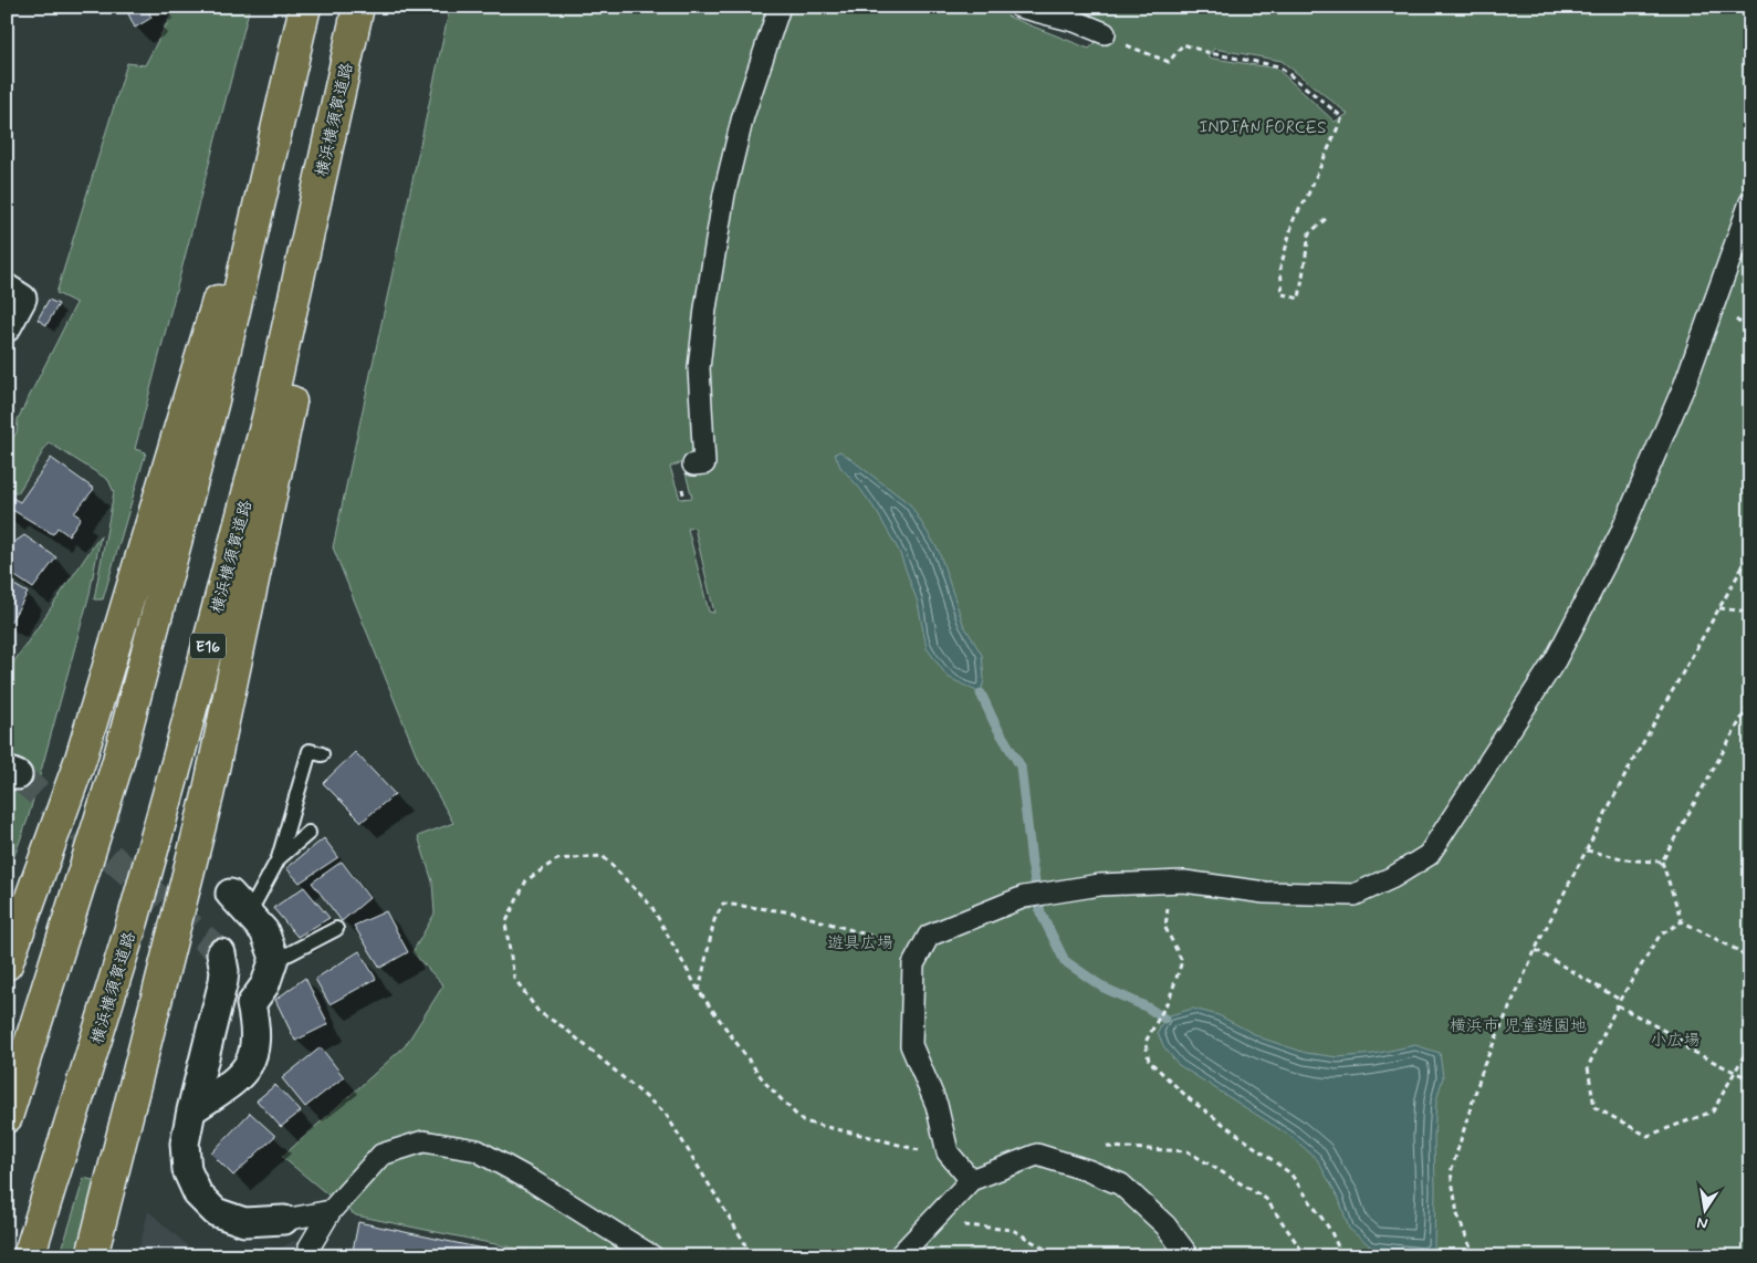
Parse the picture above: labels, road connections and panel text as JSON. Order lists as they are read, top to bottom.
{
  "streets": {
    "highway": ["横浜横須賀道路", "E16"]
  },
  "parks": [
    "INDIAN FORCES",
    "遊具広場",
    "横浜市 児童遊園地",
    "小広場"
  ],
  "north": "bottom"
}
